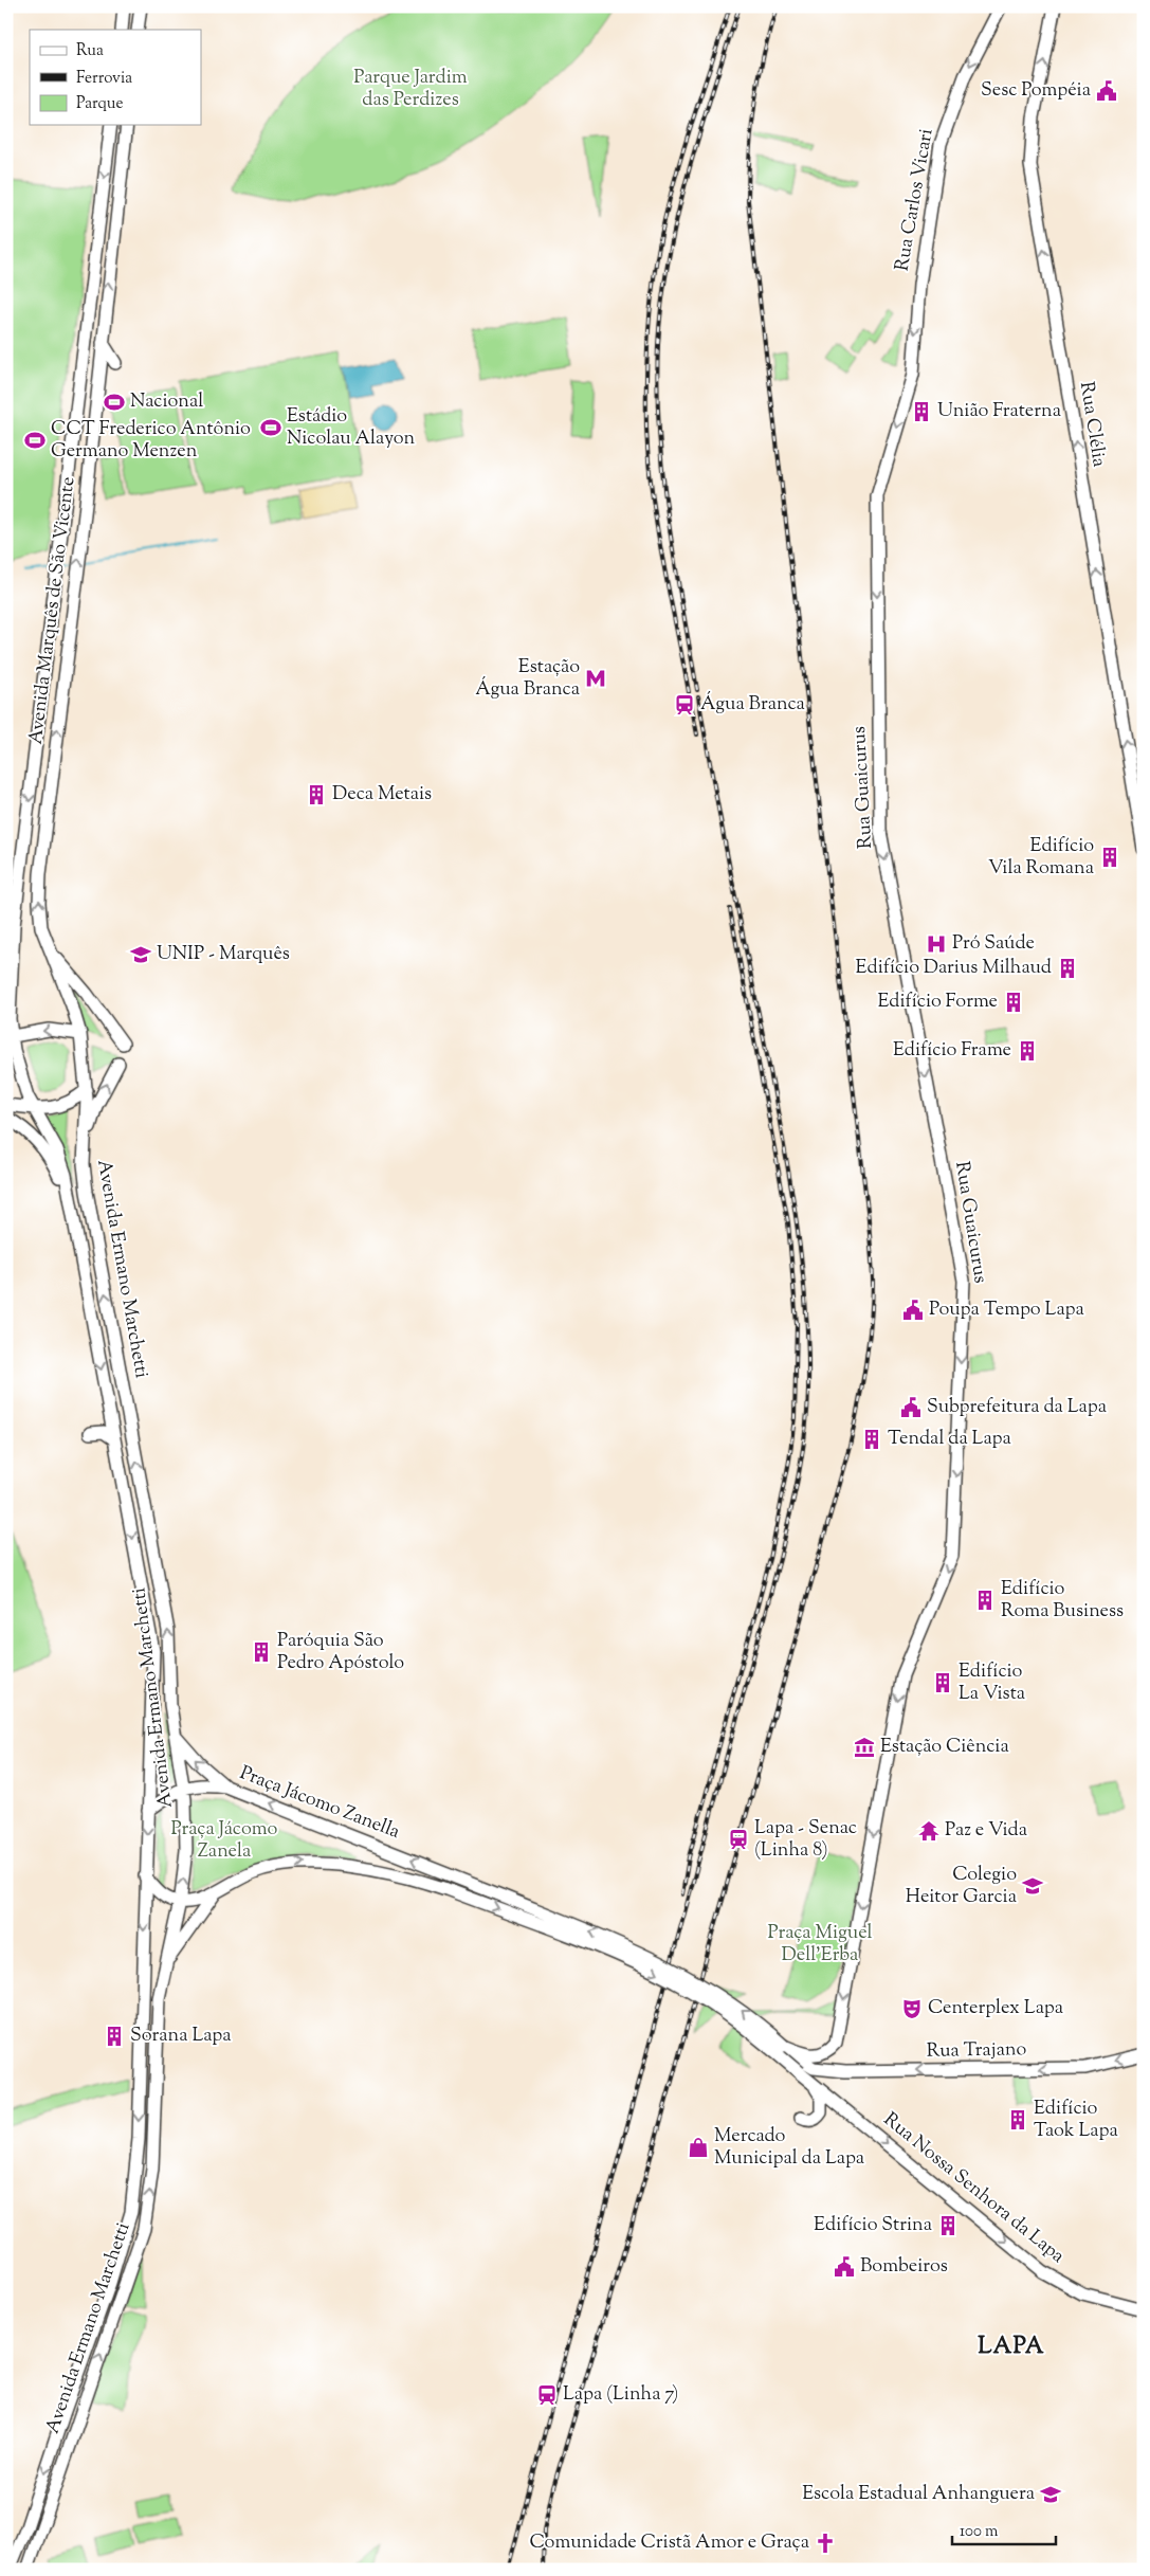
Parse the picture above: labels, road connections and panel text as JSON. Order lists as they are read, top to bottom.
{
  "streets": {
    "main road": [
      "Rua Carlos Vicari",
      "Rua Clélia",
      "Avenida Marquês de São Vicente",
      "Rua Guaicurus",
      "Avenida Ermano Marchetti",
      "Praça Jácomo Zanella",
      "Rua Trajano",
      "Rua Nossa Senhora da Lapa"
    ]
  },
  "crossings": [
    ["Rua Carlos Vicari", "Rua Guaicurus"],
    ["Avenida Marquês de São Vicente", "Avenida Ermano Marchetti"],
    ["Rua Guaicurus", "Praça Jácomo Zanella"],
    ["Rua Guaicurus", "Rua Trajano"],
    ["Avenida Ermano Marchetti", "Praça Jácomo Zanella"],
    ["Praça Jácomo Zanella", "Rua Trajano"]
  ],
  "one_way": [
    "Rua Carlos Vicari",
    "Rua Clélia",
    "Rua Guaicurus",
    "Praça Jácomo Zanella",
    "Rua Trajano",
    "Rua Nossa Senhora da Lapa"
  ],
  "districts": ["LAPA"],
  "parks": ["Parque Jardim das Perdizes", "Praça Jácomo Zanela", "Praça Miguel Dell'Erba"],
  "places": {
    "public building": [
      "Sesc Pompéia",
      "Poupa Tempo Lapa",
      "Subprefeitura da Lapa",
      "Bombeiros"
    ],
    "sports": ["Nacional", "Estádio Nicolau Alayon", "CCT Frederico Antônio Germano Menzen"],
    "building": [
      "União Fraterna",
      "Deca Metais",
      "Edifício Vila Romana",
      "Edifício Darius Milhaud",
      "Edifício Forme",
      "Edifício Frame",
      "Tendal da Lapa",
      "Edifício Roma Business",
      "Paróquia São Pedro Apóstolo",
      "Edifício La Vista",
      "Sorana Lapa",
      "Edifício Taok Lapa",
      "Edifício Strina"
    ],
    "metro station": ["Estação Água Branca"],
    "station": ["Água Branca", "Lapa - Senac (Linha 8)", "Lapa (Linha 7)"],
    "hospital": ["Pró Saúde"],
    "school or university": ["UNIP - Marquês", "Colegio Heitor Garcia", "Escola Estadual Anhanguera"],
    "museum": ["Estação Ciência"],
    "temple": ["Paz e Vida"],
    "theatre": ["Centerplex Lapa"],
    "shop": ["Mercado Municipal da Lapa"],
    "church": ["Comunidade Cristã Amor e Graça"]
  },
  "legend": ["Rua", "Ferrovia", "Parque"],
  "scale_bar": "100 m"
}
